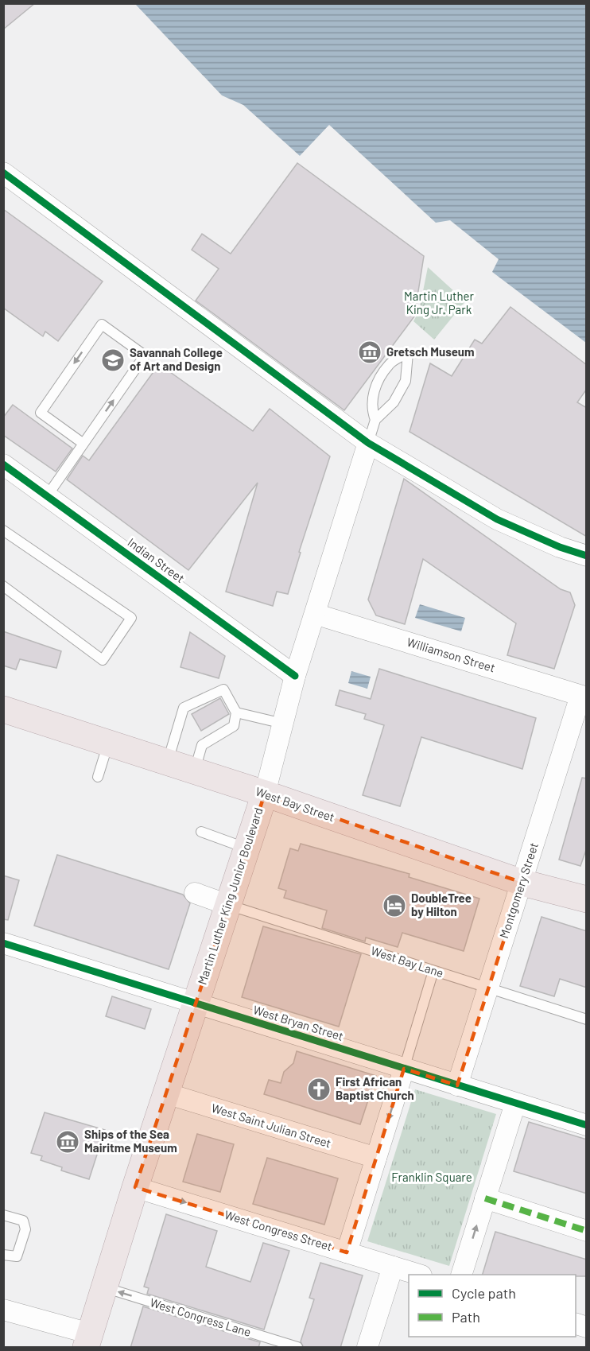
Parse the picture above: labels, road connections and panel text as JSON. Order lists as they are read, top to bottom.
{
  "streets": {
    "main road": ["West Bay Street", "Martin Luther King Junior Boulevard"],
    "street": [
      "Indian Street",
      "Williamson Street",
      "Montgomery Street",
      "West Bryan Street",
      "West Saint Julian Street",
      "West Congress Street"
    ],
    "lane": ["West Bay Lane", "West Congress Lane"]
  },
  "crossings": [
    ["Indian Street", "Martin Luther King Junior Boulevard"],
    ["Williamson Street", "Montgomery Street"],
    ["Williamson Street", "Martin Luther King Junior Boulevard"],
    ["West Bay Street", "Montgomery Street"],
    ["West Bay Street", "Martin Luther King Junior Boulevard"],
    ["Montgomery Street", "West Bay Lane"],
    ["Montgomery Street", "West Bryan Street"],
    ["Martin Luther King Junior Boulevard", "West Bay Lane"],
    ["Martin Luther King Junior Boulevard", "West Bryan Street"],
    ["Martin Luther King Junior Boulevard", "West Saint Julian Street"],
    ["Martin Luther King Junior Boulevard", "West Congress Street"],
    ["Martin Luther King Junior Boulevard", "West Congress Lane"]
  ],
  "one_way": ["West Congress Street", "West Congress Lane"],
  "parks": ["Martin Luther King Jr. Park", "Franklin Square"],
  "places": {
    "museum": ["Gretsch Museum", "Ships of the Sea Mairitme Museum"],
    "school or university": ["Savannah College of Art and Design"],
    "hotel": ["DoubleTree by Hilton"],
    "church": ["First African Baptist Church"]
  },
  "legend": ["Cycle path", "Path"]
}
